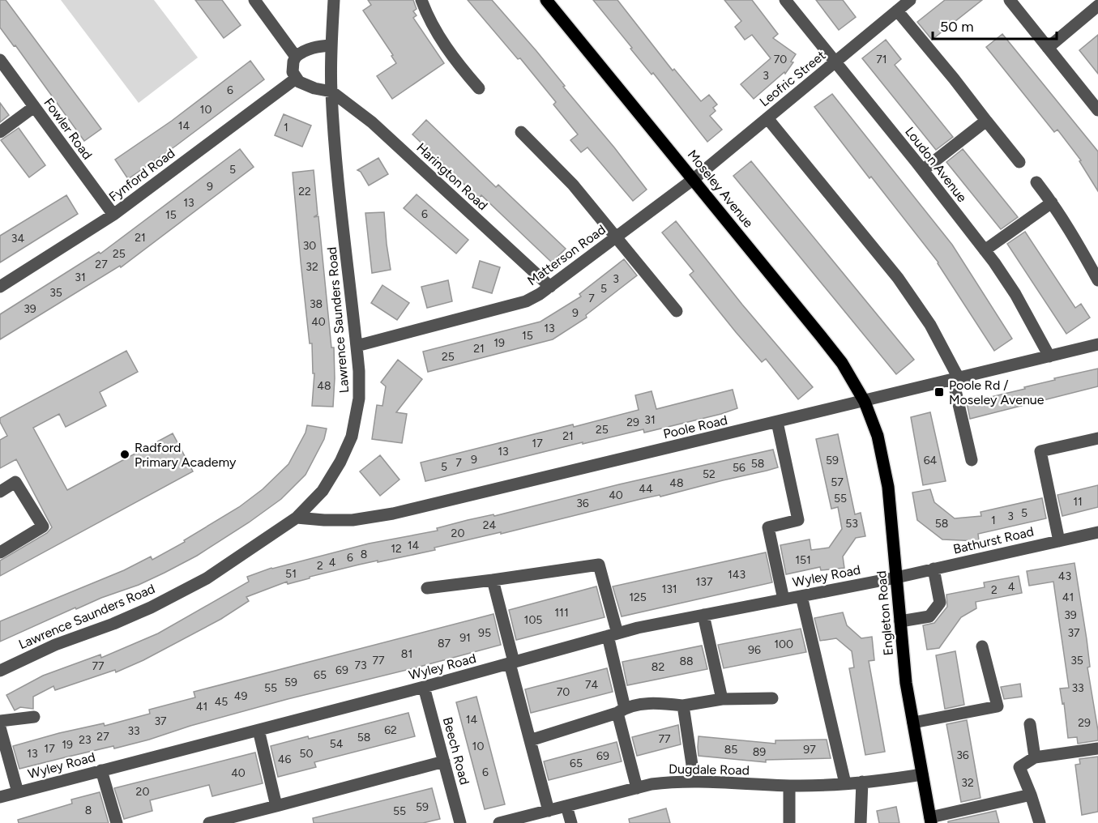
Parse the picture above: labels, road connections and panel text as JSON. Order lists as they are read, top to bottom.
{
  "streets": {
    "main road": ["Moseley Avenue", "Engleton Road"],
    "street": [
      "Leofric Street",
      "Fowler Road",
      "Loudon Avenue",
      "Fynford Road",
      "Harington Road",
      "Matterson Road",
      "Lawrence Saunders Road",
      "Poole Road",
      "Bathurst Road",
      "Wyley Road",
      "Beech Road",
      "Dugdale Road"
    ]
  },
  "crossings": [
    ["Leofric Street", "Loudon Avenue"],
    ["Leofric Street", "Moseley Avenue"],
    ["Leofric Street", "Matterson Road"],
    ["Fowler Road", "Fynford Road"],
    ["Loudon Avenue", "Poole Road"],
    ["Harington Road", "Matterson Road"],
    ["Harington Road", "Lawrence Saunders Road"],
    ["Moseley Avenue", "Matterson Road"],
    ["Moseley Avenue", "Poole Road"],
    ["Moseley Avenue", "Engleton Road"],
    ["Matterson Road", "Lawrence Saunders Road"],
    ["Lawrence Saunders Road", "Poole Road"],
    ["Poole Road", "Engleton Road"],
    ["Bathurst Road", "Wyley Road"],
    ["Bathurst Road", "Engleton Road"],
    ["Wyley Road", "Engleton Road"],
    ["Wyley Road", "Beech Road"],
    ["Engleton Road", "Dugdale Road"]
  ],
  "places": {
    "transit": ["Poole Rd / Moseley Avenue"],
    "other": ["Radford Primary Academy"]
  },
  "house_numbers": [
    "70",
    "71",
    "3",
    "6",
    "10",
    "14",
    "1",
    "5",
    "9",
    "22",
    "13",
    "6",
    "15",
    "21",
    "34",
    "30",
    "25",
    "27",
    "32",
    "31",
    "3",
    "5",
    "35",
    "7",
    "38",
    "39",
    "9",
    "40",
    "13",
    "15",
    "19",
    "21",
    "25",
    "48",
    "31",
    "29",
    "25",
    "21",
    "17",
    "13",
    "9",
    "59",
    "64",
    "7",
    "58",
    "5",
    "56",
    "52",
    "57",
    "48",
    "44",
    "40",
    "55",
    "11",
    "36",
    "5",
    "3",
    "1",
    "53",
    "58",
    "24",
    "20",
    "14",
    "12",
    "8",
    "6",
    "151",
    "4",
    "2",
    "51",
    "143",
    "43",
    "137",
    "4",
    "131",
    "2",
    "125",
    "41",
    "111",
    "39",
    "105",
    "95",
    "37",
    "91",
    "87",
    "100",
    "96",
    "81",
    "77",
    "35",
    "88",
    "73",
    "77",
    "82",
    "69",
    "65",
    "59",
    "74",
    "55",
    "33",
    "70",
    "49",
    "45",
    "41",
    "14",
    "37",
    "29",
    "62",
    "33",
    "27",
    "58",
    "77",
    "23",
    "54",
    "19",
    "10",
    "17",
    "85",
    "97",
    "89",
    "13",
    "50",
    "36",
    "69",
    "46",
    "65",
    "6",
    "40",
    "32",
    "20",
    "59",
    "8",
    "55"
  ],
  "scale_bar": "50 m"
}
